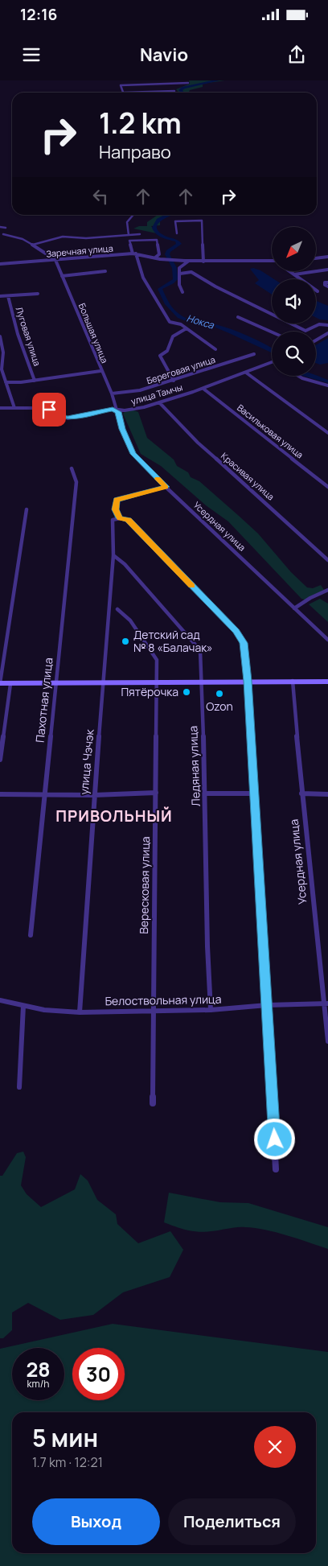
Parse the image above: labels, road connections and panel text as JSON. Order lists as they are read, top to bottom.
{
  "streets": {
    "street": [
      "Заречная улица",
      "Большая улица",
      "Луговая улица",
      "Береговая улица",
      "улица Тамчы",
      "Васильковая улица",
      "Красивая улица",
      "Усердная улица",
      "Пахотная улица",
      "улица Чэчэк",
      "Ледяная улица",
      "Вересковая улица",
      "Белоствольная улица"
    ]
  },
  "crossings": [
    ["Заречная улица", "Большая улица"],
    ["Заречная улица", "Береговая улица"],
    ["Большая улица", "Береговая улица"],
    ["Большая улица", "улица Тамчы"],
    ["Большая улица", "Усердная улица"],
    ["улица Тамчы", "Васильковая улица"],
    ["улица Тамчы", "Красивая улица"],
    ["улица Тамчы", "Усердная улица"],
    ["Усердная улица", "Белоствольная улица"],
    ["улица Чэчэк", "Ледяная улица"],
    ["улица Чэчэк", "Белоствольная улица"],
    ["Ледяная улица", "Белоствольная улица"],
    ["Вересковая улица", "Белоствольная улица"]
  ],
  "districts": ["ПРИВОЛЬНЫЙ"],
  "water": ["Нокса"],
  "places": ["Детский сад № 8 «Балачак»", "Пятёрочка", "Ozon"],
  "north": "bottom left",
  "page": {
    "status": "12:16",
    "header": "Navio",
    "turn": ["1.2 km", "Направо"],
    "speed": "28 km/h",
    "limit": "30",
    "heading": ["5 мин", "1.7 km · 12:21"],
    "buttons": ["Выход", "Поделиться"]
  }
}
